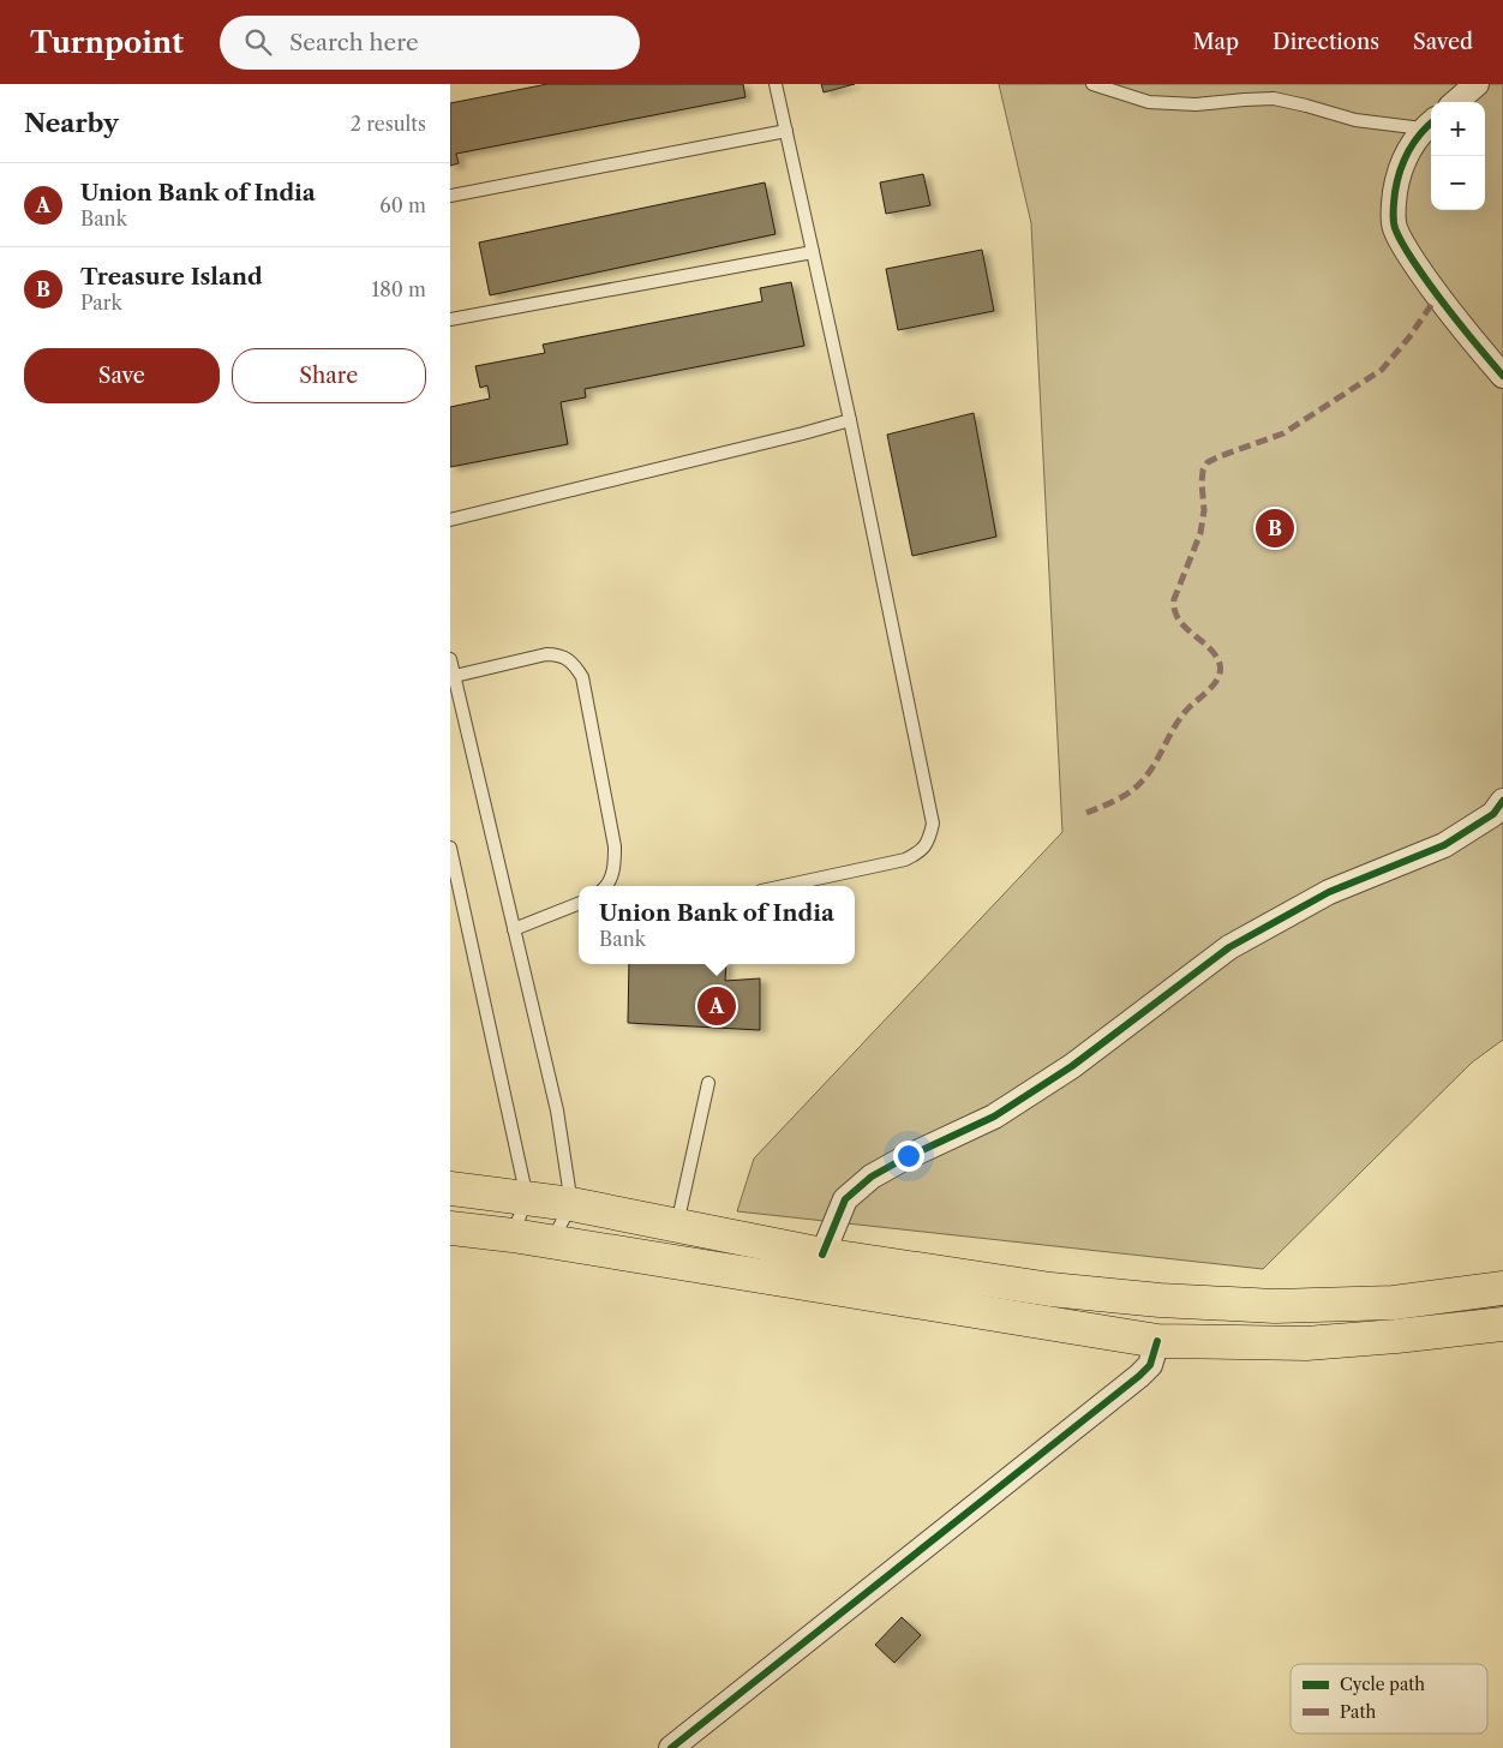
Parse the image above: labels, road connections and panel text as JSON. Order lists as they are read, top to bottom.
{
  "legend": ["Cycle path", "Path"],
  "page": {
    "header": "Turnpoint",
    "search": "Search here",
    "nav": ["Map", "Directions", "Saved"],
    "heading": ["Nearby", "2 results"],
    "map_buttons": ["+", "−"],
    "list": [
      {
        "mark": "A",
        "name": "Union Bank of India",
        "note": "Bank",
        "value": "60 m"
      },
      {
        "mark": "B",
        "name": "Treasure Island",
        "note": "Park",
        "value": "180 m"
      }
    ],
    "buttons": ["Save", "Share"],
    "pins": ["B", "A"],
    "popup": ["Union Bank of India", "Bank"]
  }
}
